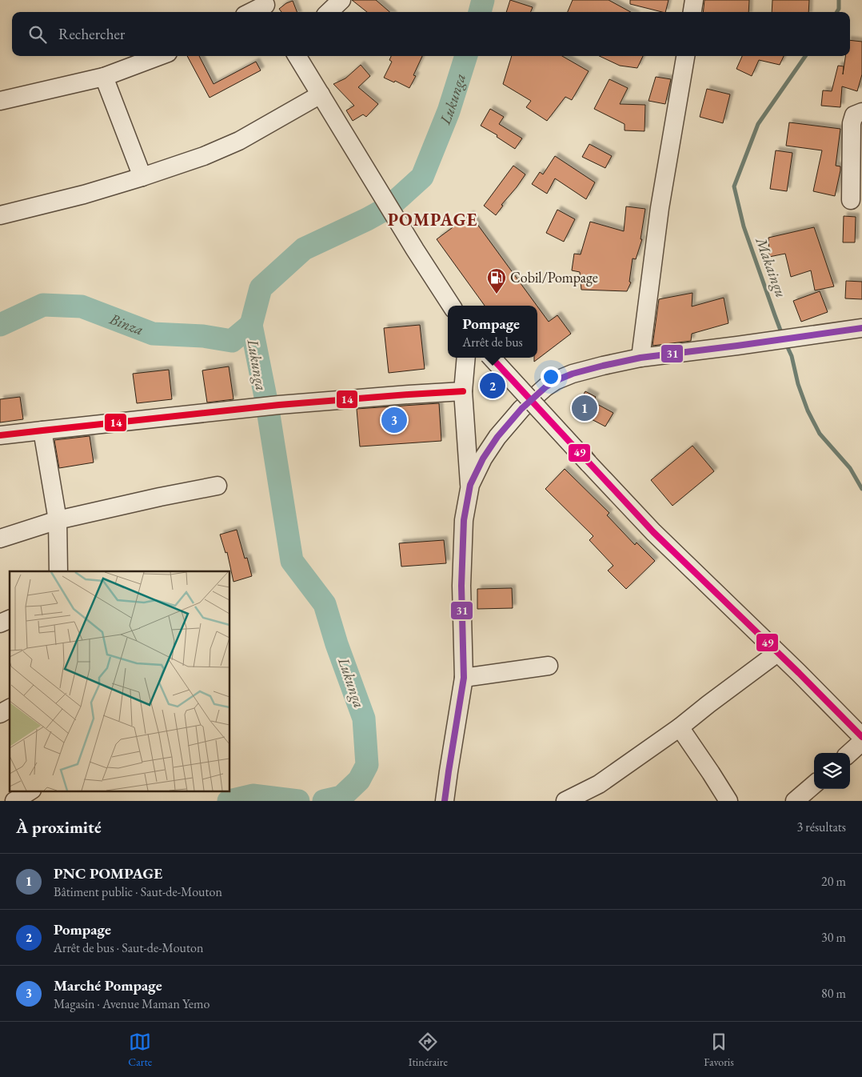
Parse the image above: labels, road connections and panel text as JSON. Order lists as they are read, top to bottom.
{
  "districts": ["POMPAGE"],
  "water": ["Lukunga", "Makaingu", "Binza"],
  "places": {
    "fuel station": ["Cobil/Pompage"]
  },
  "lines": ["transit line 31", "transit line 49", "transit line 14"],
  "page": {
    "search": "Rechercher",
    "popup": ["Pompage", "Arrêt de bus"],
    "pins": ["2", "1", "3"],
    "heading": ["À proximité", "3 résultats"],
    "list": [
      {
        "mark": "1",
        "name": "PNC POMPAGE",
        "note": "Bâtiment public · Saut-de-Mouton",
        "value": "20 m"
      },
      {
        "mark": "2",
        "name": "Pompage",
        "note": "Arrêt de bus · Saut-de-Mouton",
        "value": "30 m"
      },
      {
        "mark": "3",
        "name": "Marché Pompage",
        "note": "Magasin · Avenue Maman Yemo",
        "value": "80 m"
      }
    ],
    "nav": ["Carte", "Itinéraire", "Favoris"]
  }
}
